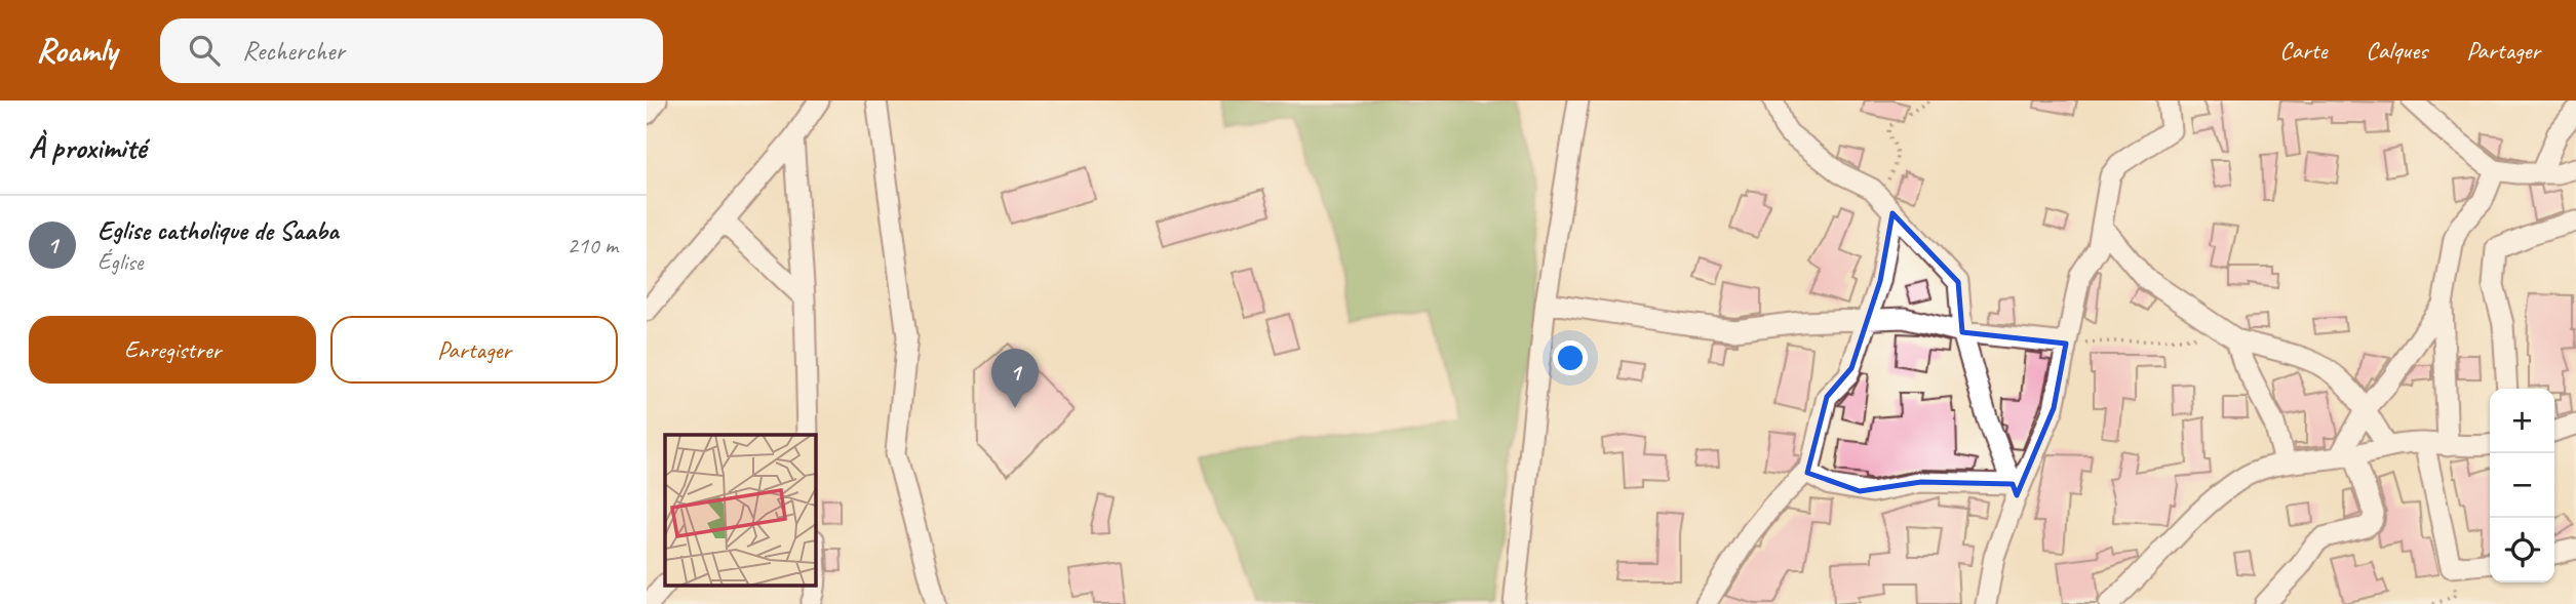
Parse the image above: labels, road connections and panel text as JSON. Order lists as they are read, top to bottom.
{
  "page": {
    "header": "Roamly",
    "search": "Rechercher",
    "nav": ["Carte", "Calques", "Partager"],
    "heading": "À proximité",
    "list": [
      {
        "mark": "1",
        "name": "Eglise catholique de Saaba",
        "note": "Église",
        "value": "210 m"
      }
    ],
    "buttons": ["Enregistrer", "Partager"],
    "pins": "1",
    "map_buttons": ["+", "−"]
  }
}
